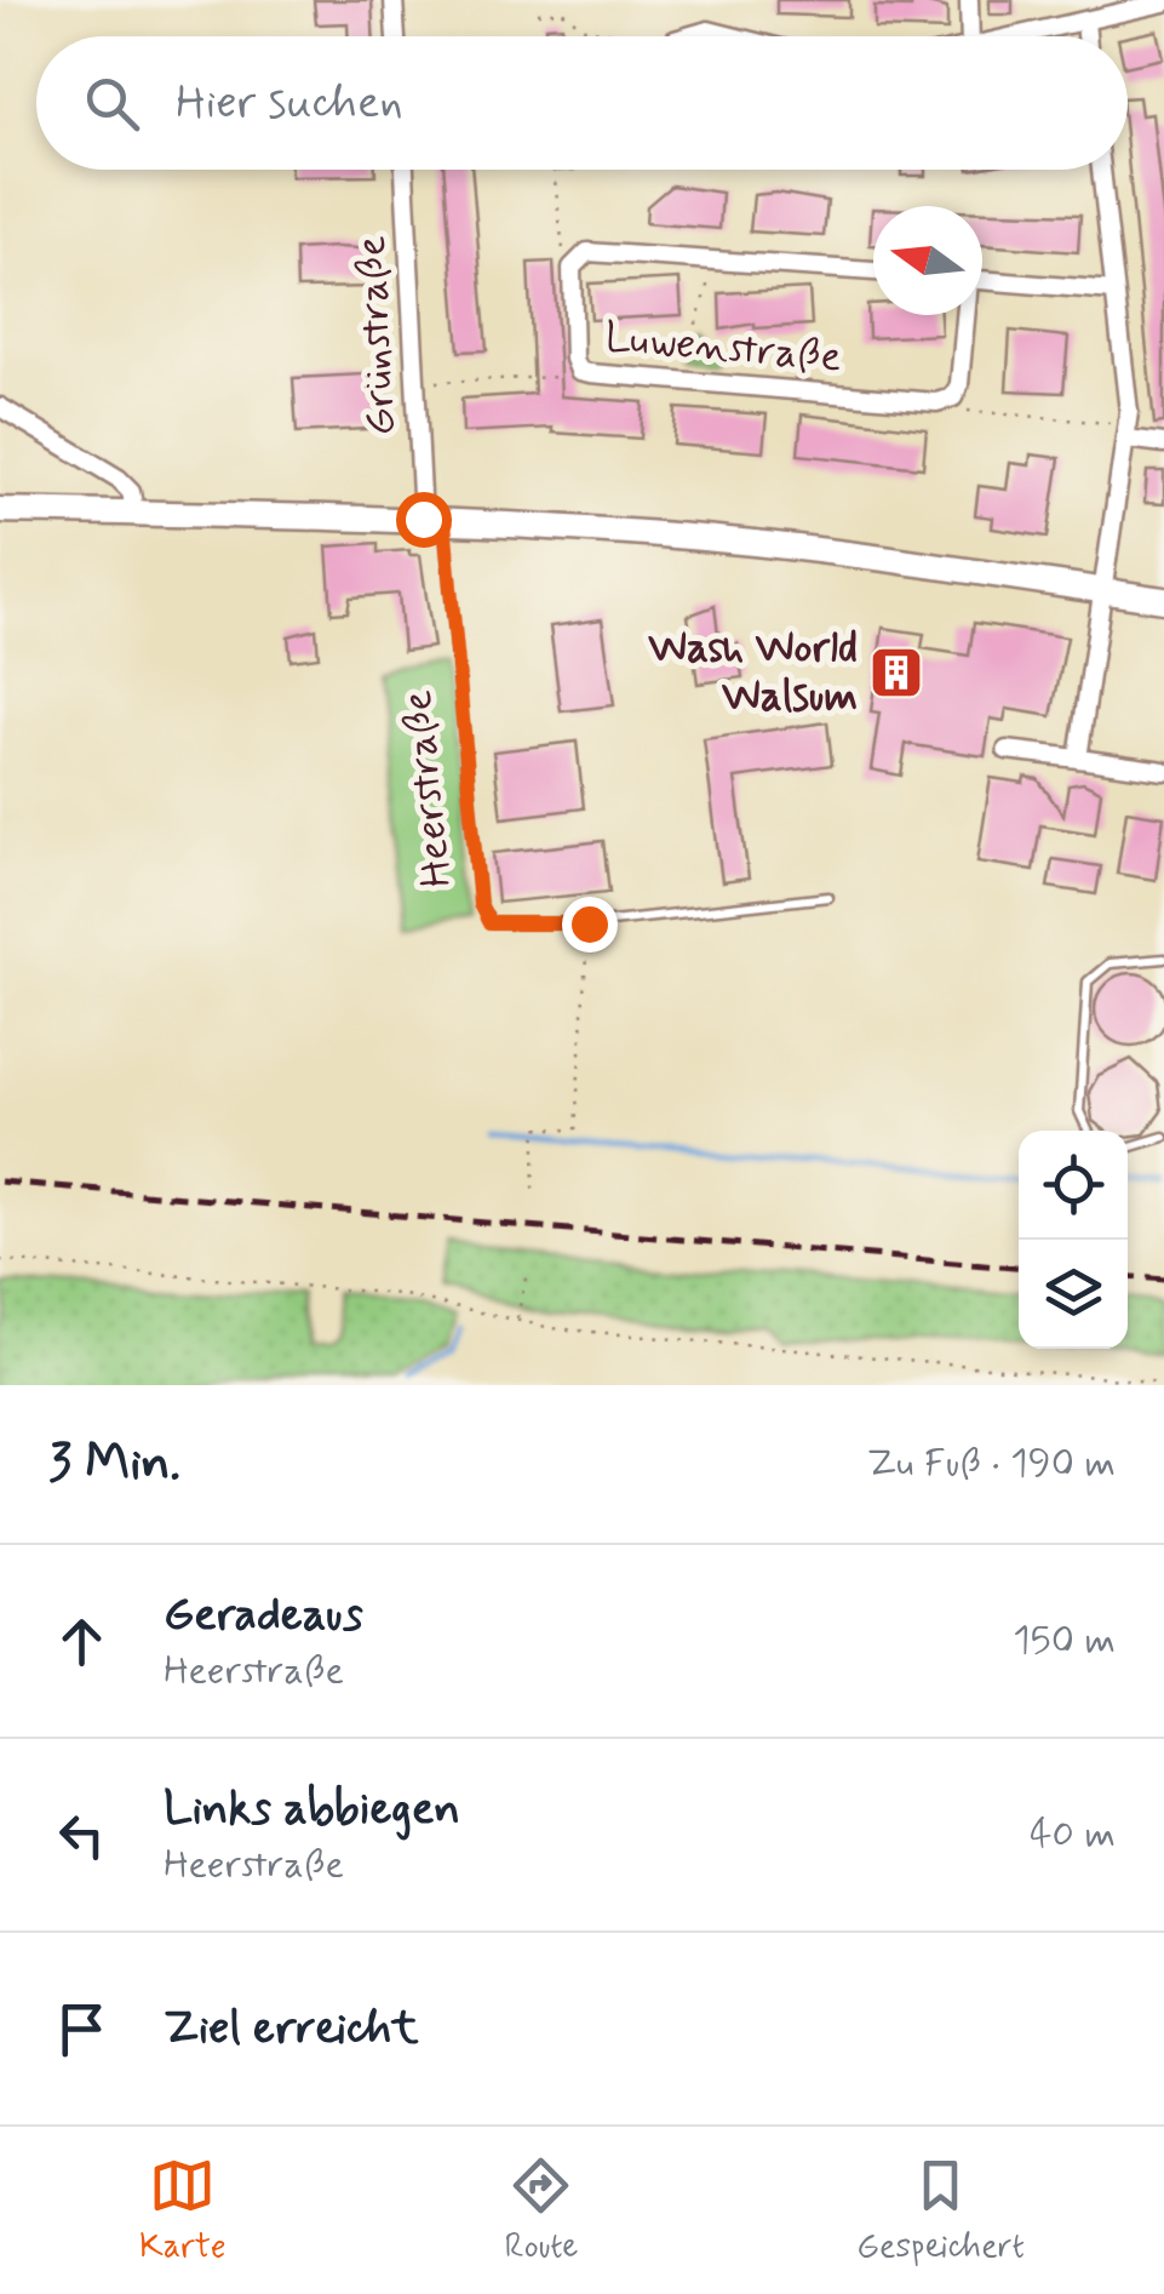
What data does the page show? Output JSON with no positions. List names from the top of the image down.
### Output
{
  "streets": {
    "street": ["Grünstraße", "Luwenstraße"],
    "lane": ["Heerstraße"]
  },
  "crossings": [
    ["Grünstraße", "Heerstraße"]
  ],
  "places": {
    "building": ["Wash World Walsum"]
  },
  "north": "left",
  "page": {
    "search": "Hier suchen",
    "heading": ["3 Min.", "Zu Fuß · 190 m"],
    "list": [
      ["Geradeaus", "Heerstraße", "150 m"],
      ["Links abbiegen", "Heerstraße", "40 m"],
      "Ziel erreicht"
    ],
    "nav": ["Karte", "Route", "Gespeichert"]
  }
}
